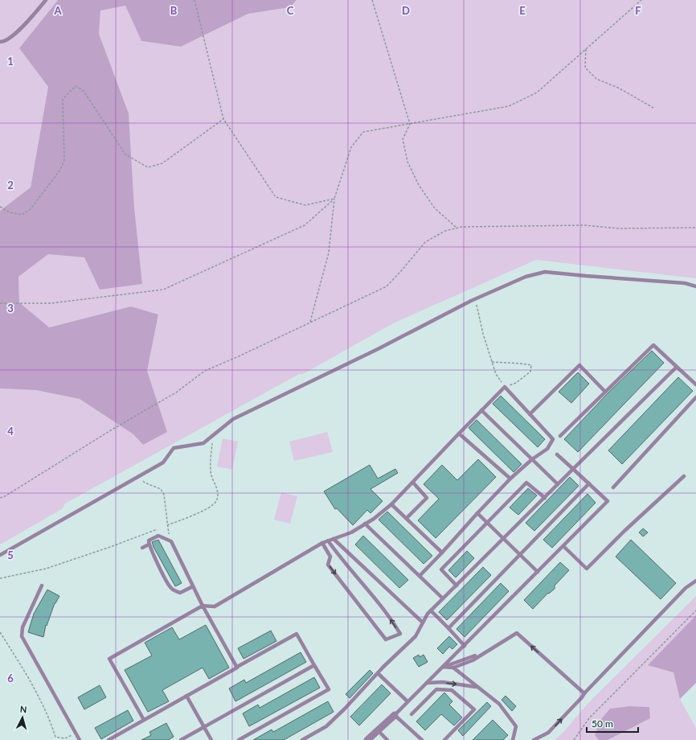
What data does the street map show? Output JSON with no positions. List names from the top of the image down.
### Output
{
  "scale_bar": "50 m",
  "north": "top",
  "grid": {
    "columns": [
      "A",
      "B",
      "C",
      "D",
      "E",
      "F"
    ],
    "rows": [
      "1",
      "2",
      "3",
      "4",
      "5",
      "6"
    ]
  }
}
